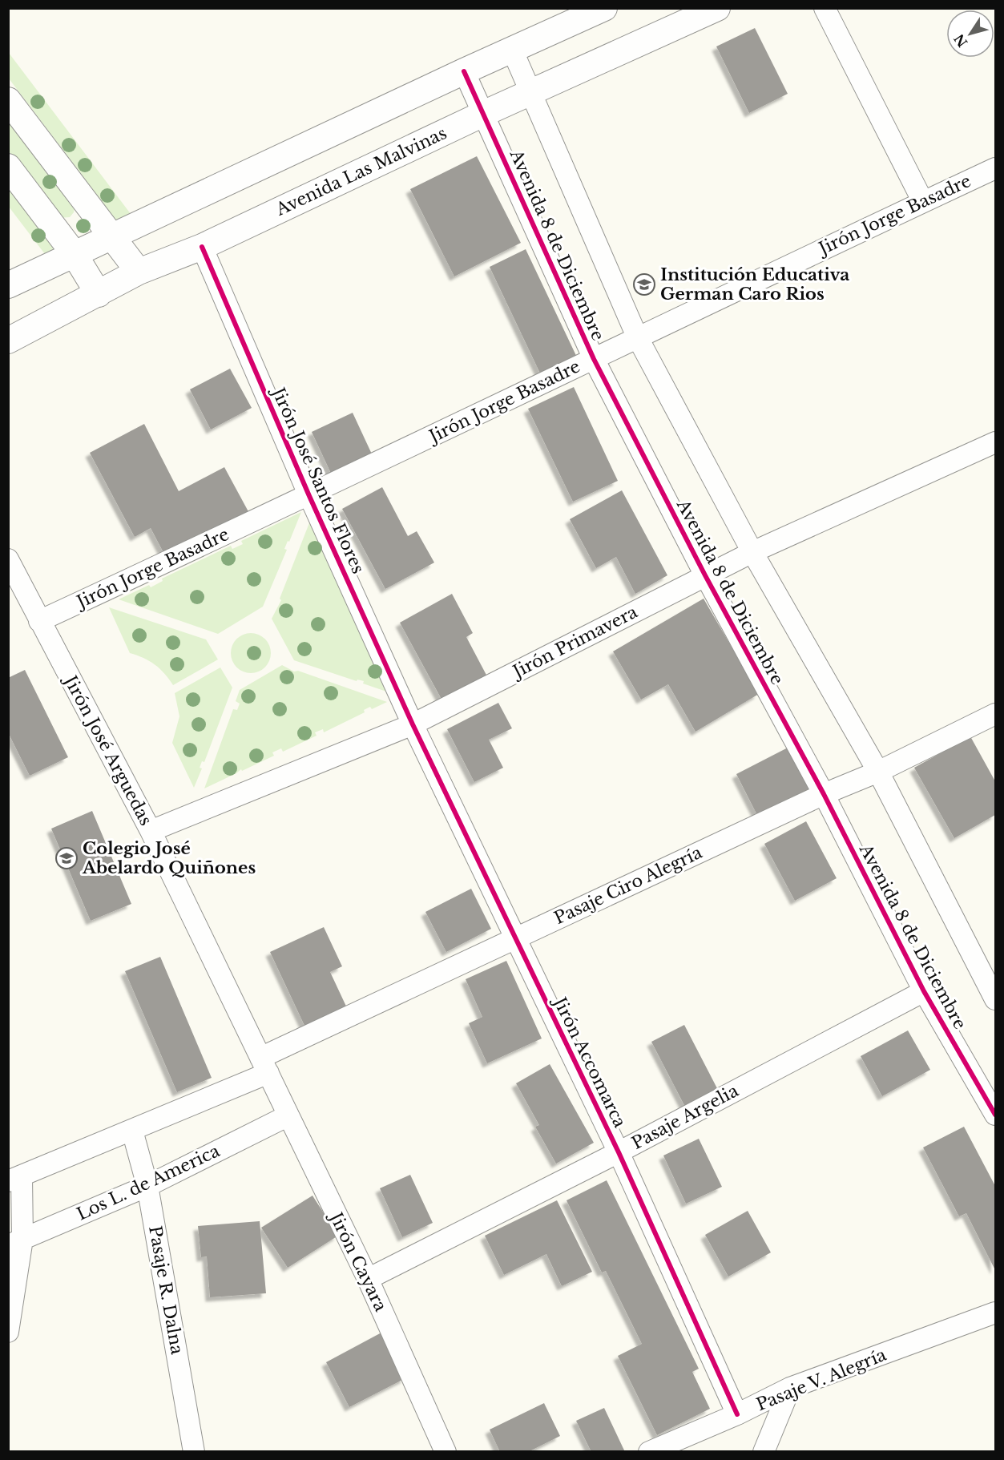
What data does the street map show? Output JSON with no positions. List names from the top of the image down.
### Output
{
  "streets": {
    "street": [
      "Avenida Las Malvinas",
      "Jirón Jorge Basadre",
      "Avenida 8 de Diciembre",
      "Jirón José Santos Flores",
      "Jirón Primavera",
      "Jirón José Arguedas",
      "Pasaje Ciro Alegría",
      "Jirón Accomarca",
      "Pasaje Argelia",
      "Los L. de America",
      "Jirón Cayara",
      "Pasaje R. Dalna",
      "Pasaje V. Alegría"
    ]
  },
  "crossings": [
    ["Avenida Las Malvinas", "Avenida 8 de Diciembre"],
    ["Avenida Las Malvinas", "Jirón José Santos Flores"],
    ["Jirón Jorge Basadre", "Avenida 8 de Diciembre"],
    ["Jirón Jorge Basadre", "Jirón José Santos Flores"],
    ["Jirón Jorge Basadre", "Jirón José Arguedas"],
    ["Avenida 8 de Diciembre", "Jirón Primavera"],
    ["Avenida 8 de Diciembre", "Pasaje Ciro Alegría"],
    ["Avenida 8 de Diciembre", "Pasaje Argelia"],
    ["Jirón José Santos Flores", "Jirón Primavera"],
    ["Jirón José Santos Flores", "Jirón Accomarca"],
    ["Jirón Primavera", "Jirón José Arguedas"],
    ["Jirón Primavera", "Jirón Accomarca"],
    ["Jirón José Arguedas", "Pasaje Ciro Alegría"],
    ["Jirón José Arguedas", "Jirón Cayara"],
    ["Pasaje Ciro Alegría", "Jirón Accomarca"],
    ["Pasaje Ciro Alegría", "Jirón Cayara"],
    ["Jirón Accomarca", "Pasaje Argelia"],
    ["Jirón Accomarca", "Pasaje V. Alegría"],
    ["Pasaje Argelia", "Jirón Cayara"],
    ["Los L. de America", "Jirón Cayara"],
    ["Los L. de America", "Pasaje R. Dalna"]
  ],
  "places": {
    "school or university": ["Institución Educativa German Caro Rios", "Colegio José Abelardo Quiñones"]
  },
  "north": "bottom left"
}
